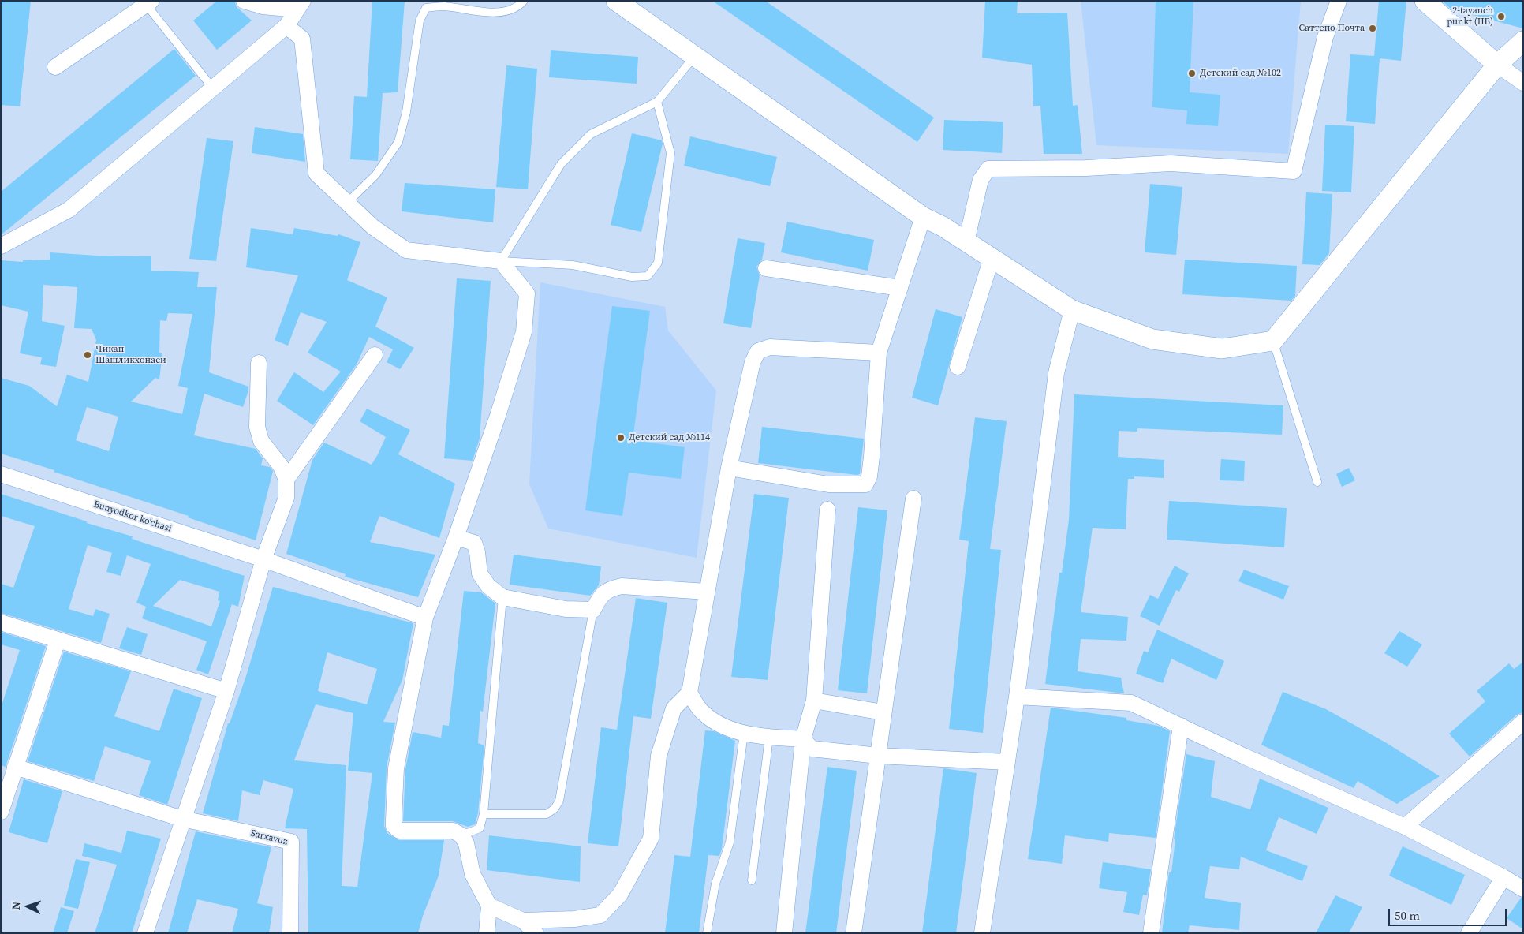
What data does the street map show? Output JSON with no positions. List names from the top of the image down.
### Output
{
  "streets": {
    "street": ["Bunyodkor ko'chasi", "Sarxavuz"]
  },
  "places": [
    "2-tayanch punkt (IIB)",
    "Саттепо Почта",
    "Детский сад №102",
    "Чикан Шашликхонаси",
    "Детский сад №114"
  ],
  "scale_bar": "50 m",
  "north": "left"
}
